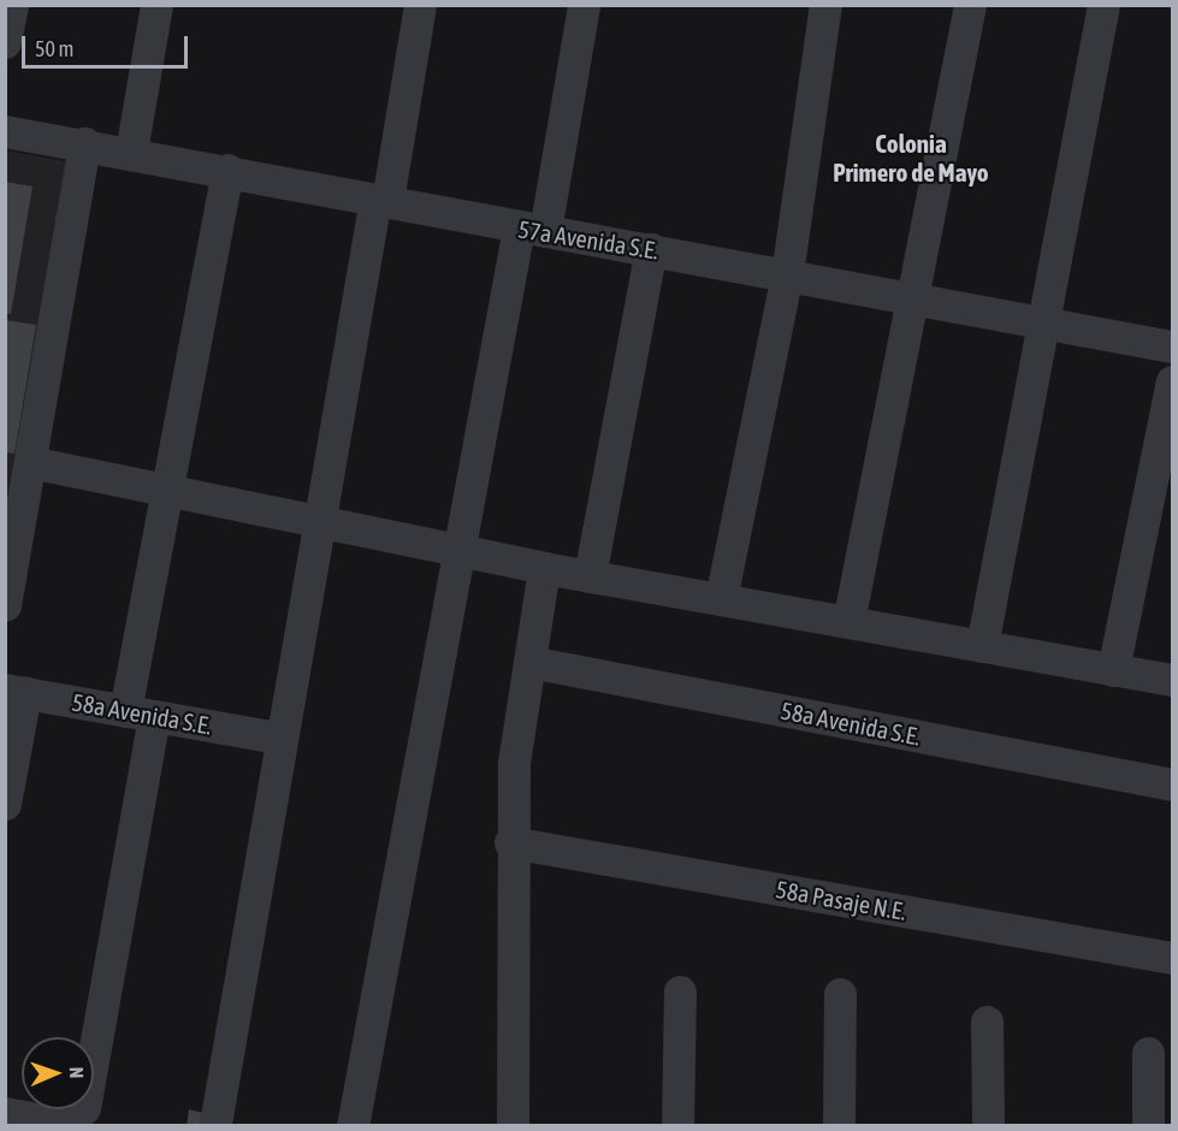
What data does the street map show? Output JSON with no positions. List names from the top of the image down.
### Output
{
  "streets": {
    "street": ["57a Avenida S.E.", "58a Avenida S.E.", "58a Pasaje N.E."]
  },
  "districts": ["Colonia Primero de Mayo"],
  "scale_bar": "50 m",
  "north": "right"
}
